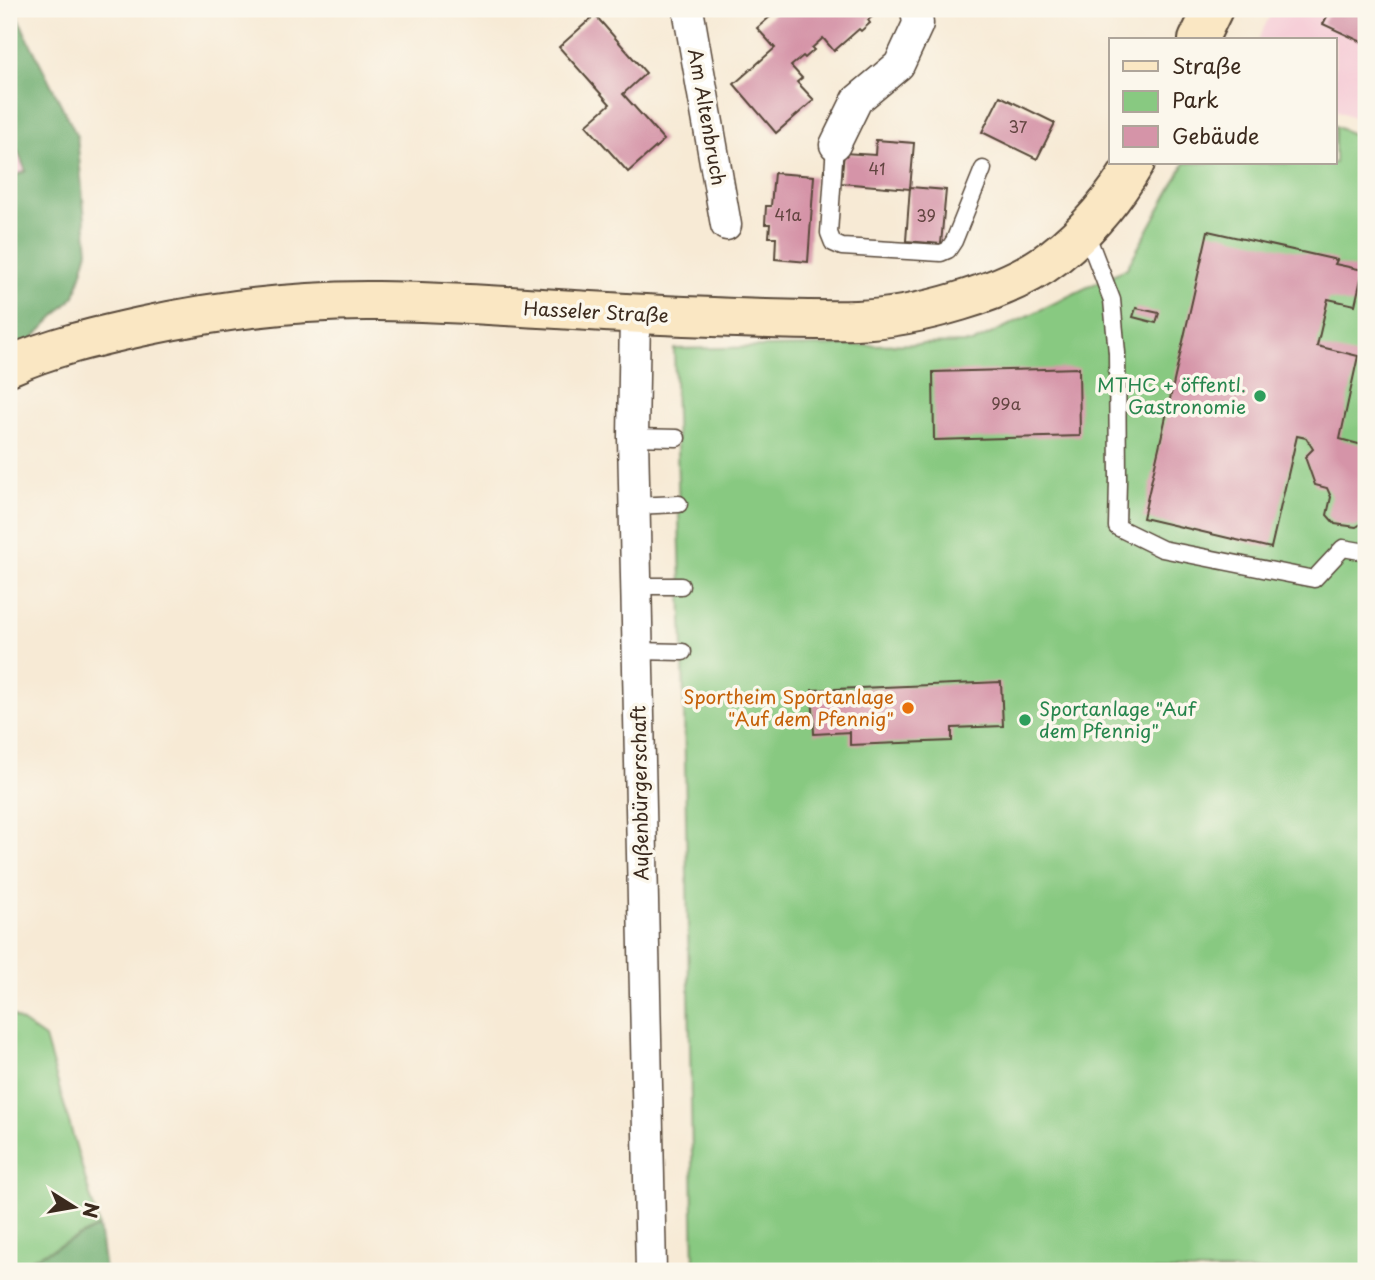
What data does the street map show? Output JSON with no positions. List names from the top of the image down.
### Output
{
  "streets": {
    "main road": ["Hasseler Straße"],
    "street": ["Am Altenbruch", "Außenbürgerschaft"]
  },
  "crossings": [
    ["Hasseler Straße", "Außenbürgerschaft"]
  ],
  "places": ["MTHC + öffentl. Gastronomie", "Sportheim Sportanlage \"Auf dem Pfennig\"", "Sportanlage \"Auf dem Pfennig\""],
  "house_numbers": [
    "37",
    "41",
    "41a",
    "39",
    "99a"
  ],
  "legend": ["Straße", "Park", "Gebäude"],
  "north": "right"
}
